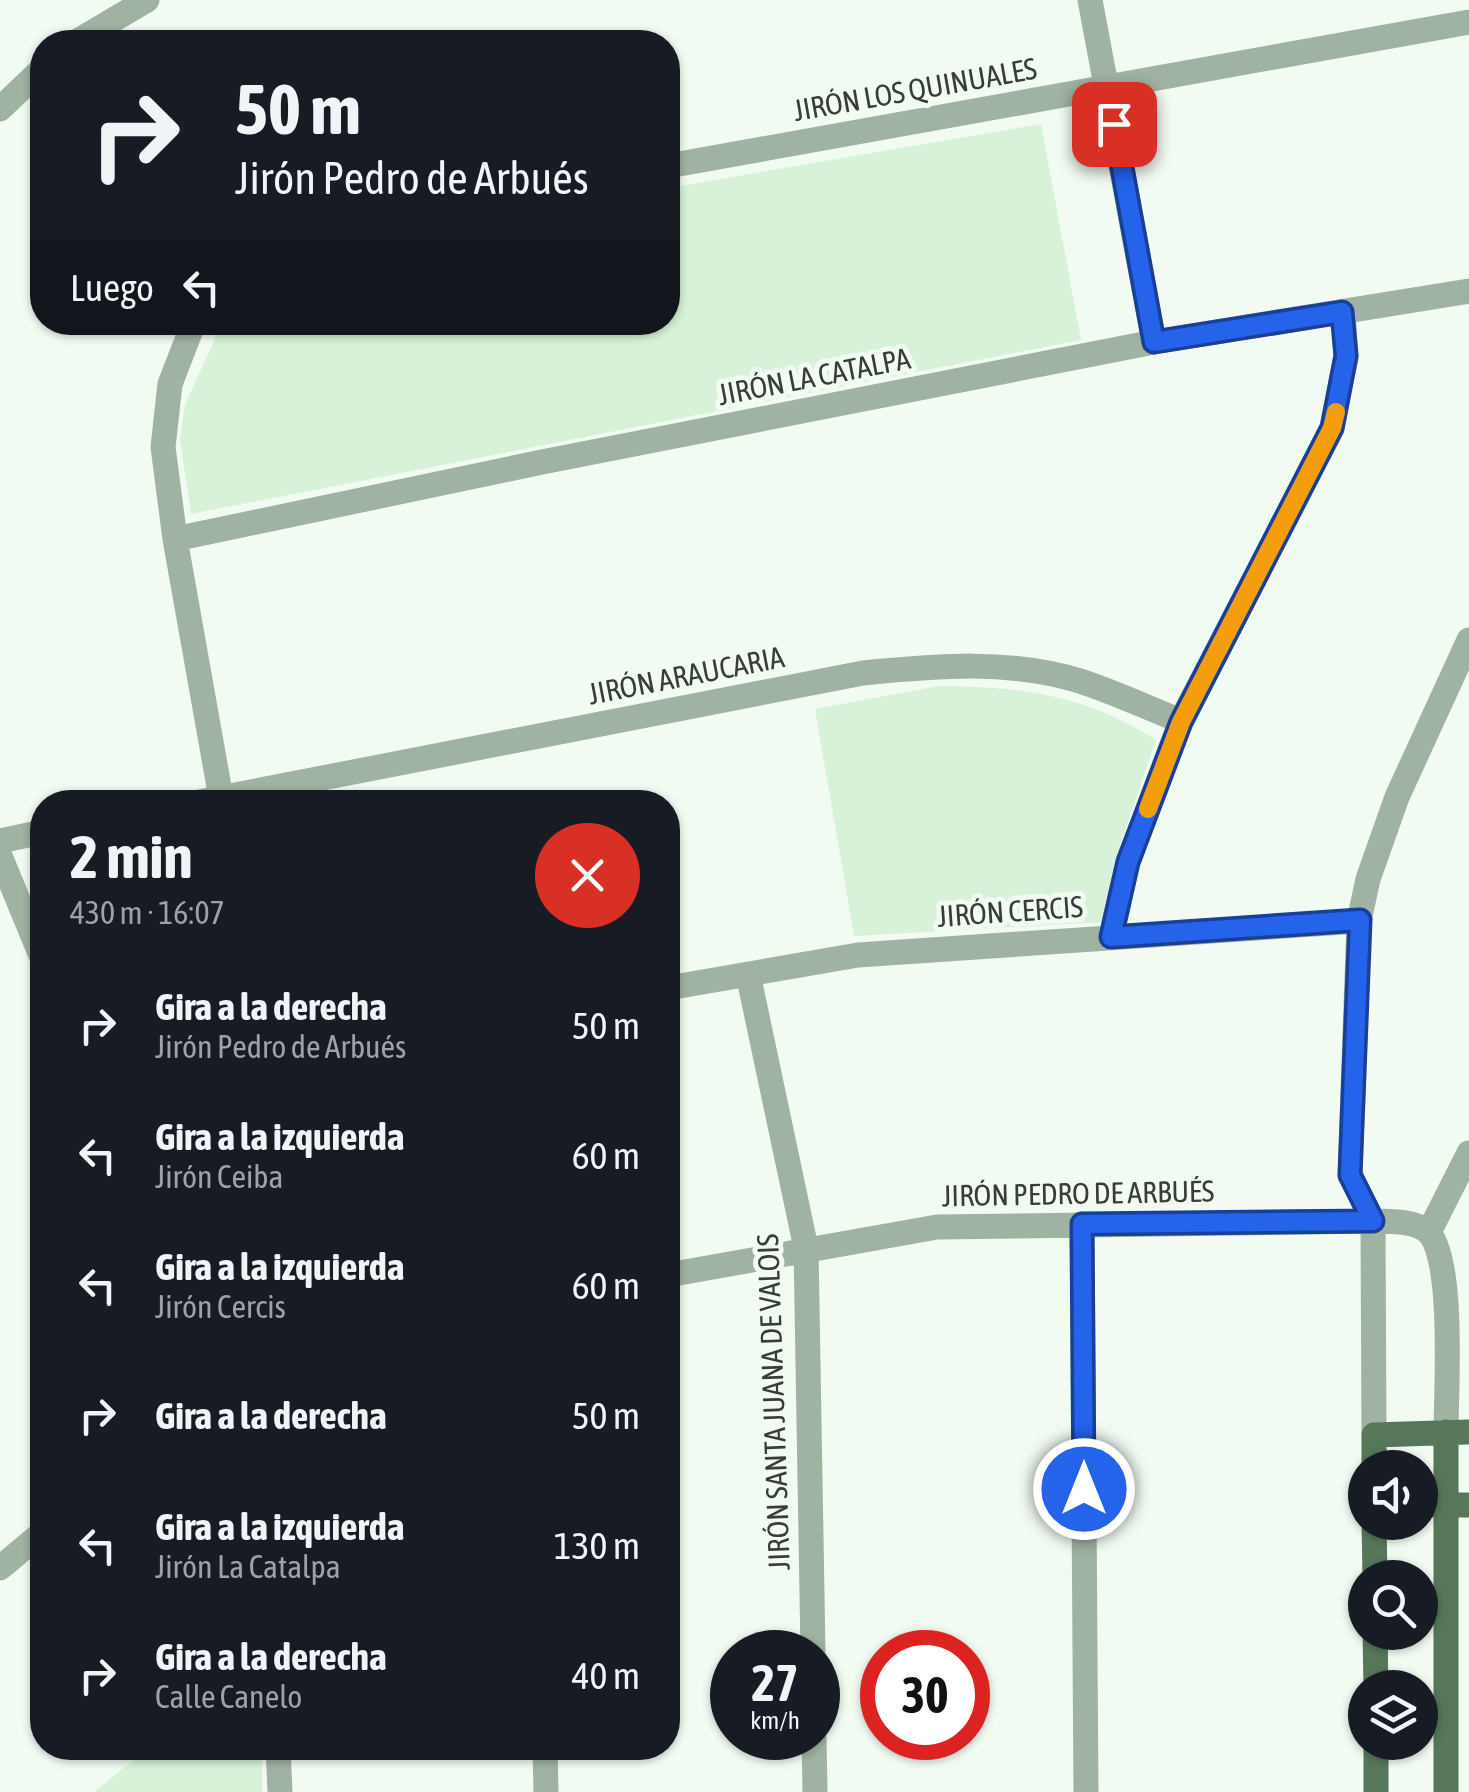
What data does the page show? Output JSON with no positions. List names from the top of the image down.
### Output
{
  "streets": {
    "street": [
      "JIRÓN LOS QUINUALES",
      "JIRÓN LA CATALPA",
      "JIRÓN ARAUCARIA",
      "JIRÓN CERCIS",
      "JIRÓN PEDRO DE ARBUÉS",
      "JIRÓN SANTA JUANA DE VALOIS"
    ]
  },
  "crossings": [
    ["JIRÓN CERCIS", "JIRÓN SANTA JUANA DE VALOIS"],
    ["JIRÓN PEDRO DE ARBUÉS", "JIRÓN SANTA JUANA DE VALOIS"]
  ],
  "page": {
    "turn": ["50 m", "Jirón Pedro de Arbués"],
    "then": "Luego",
    "heading": ["2 min", "430 m · 16:07"],
    "list": [
      {
        "name": "Gira a la derecha",
        "note": "Jirón Pedro de Arbués",
        "value": "50 m"
      },
      {
        "name": "Gira a la izquierda",
        "note": "Jirón Ceiba",
        "value": "60 m"
      },
      {
        "name": "Gira a la izquierda",
        "note": "Jirón Cercis",
        "value": "60 m"
      },
      {
        "name": "Gira a la derecha",
        "value": "50 m"
      },
      {
        "name": "Gira a la izquierda",
        "note": "Jirón La Catalpa",
        "value": "130 m"
      },
      {
        "name": "Gira a la derecha",
        "note": "Calle Canelo",
        "value": "40 m"
      }
    ],
    "speed": "27 km/h",
    "limit": "30"
  }
}
